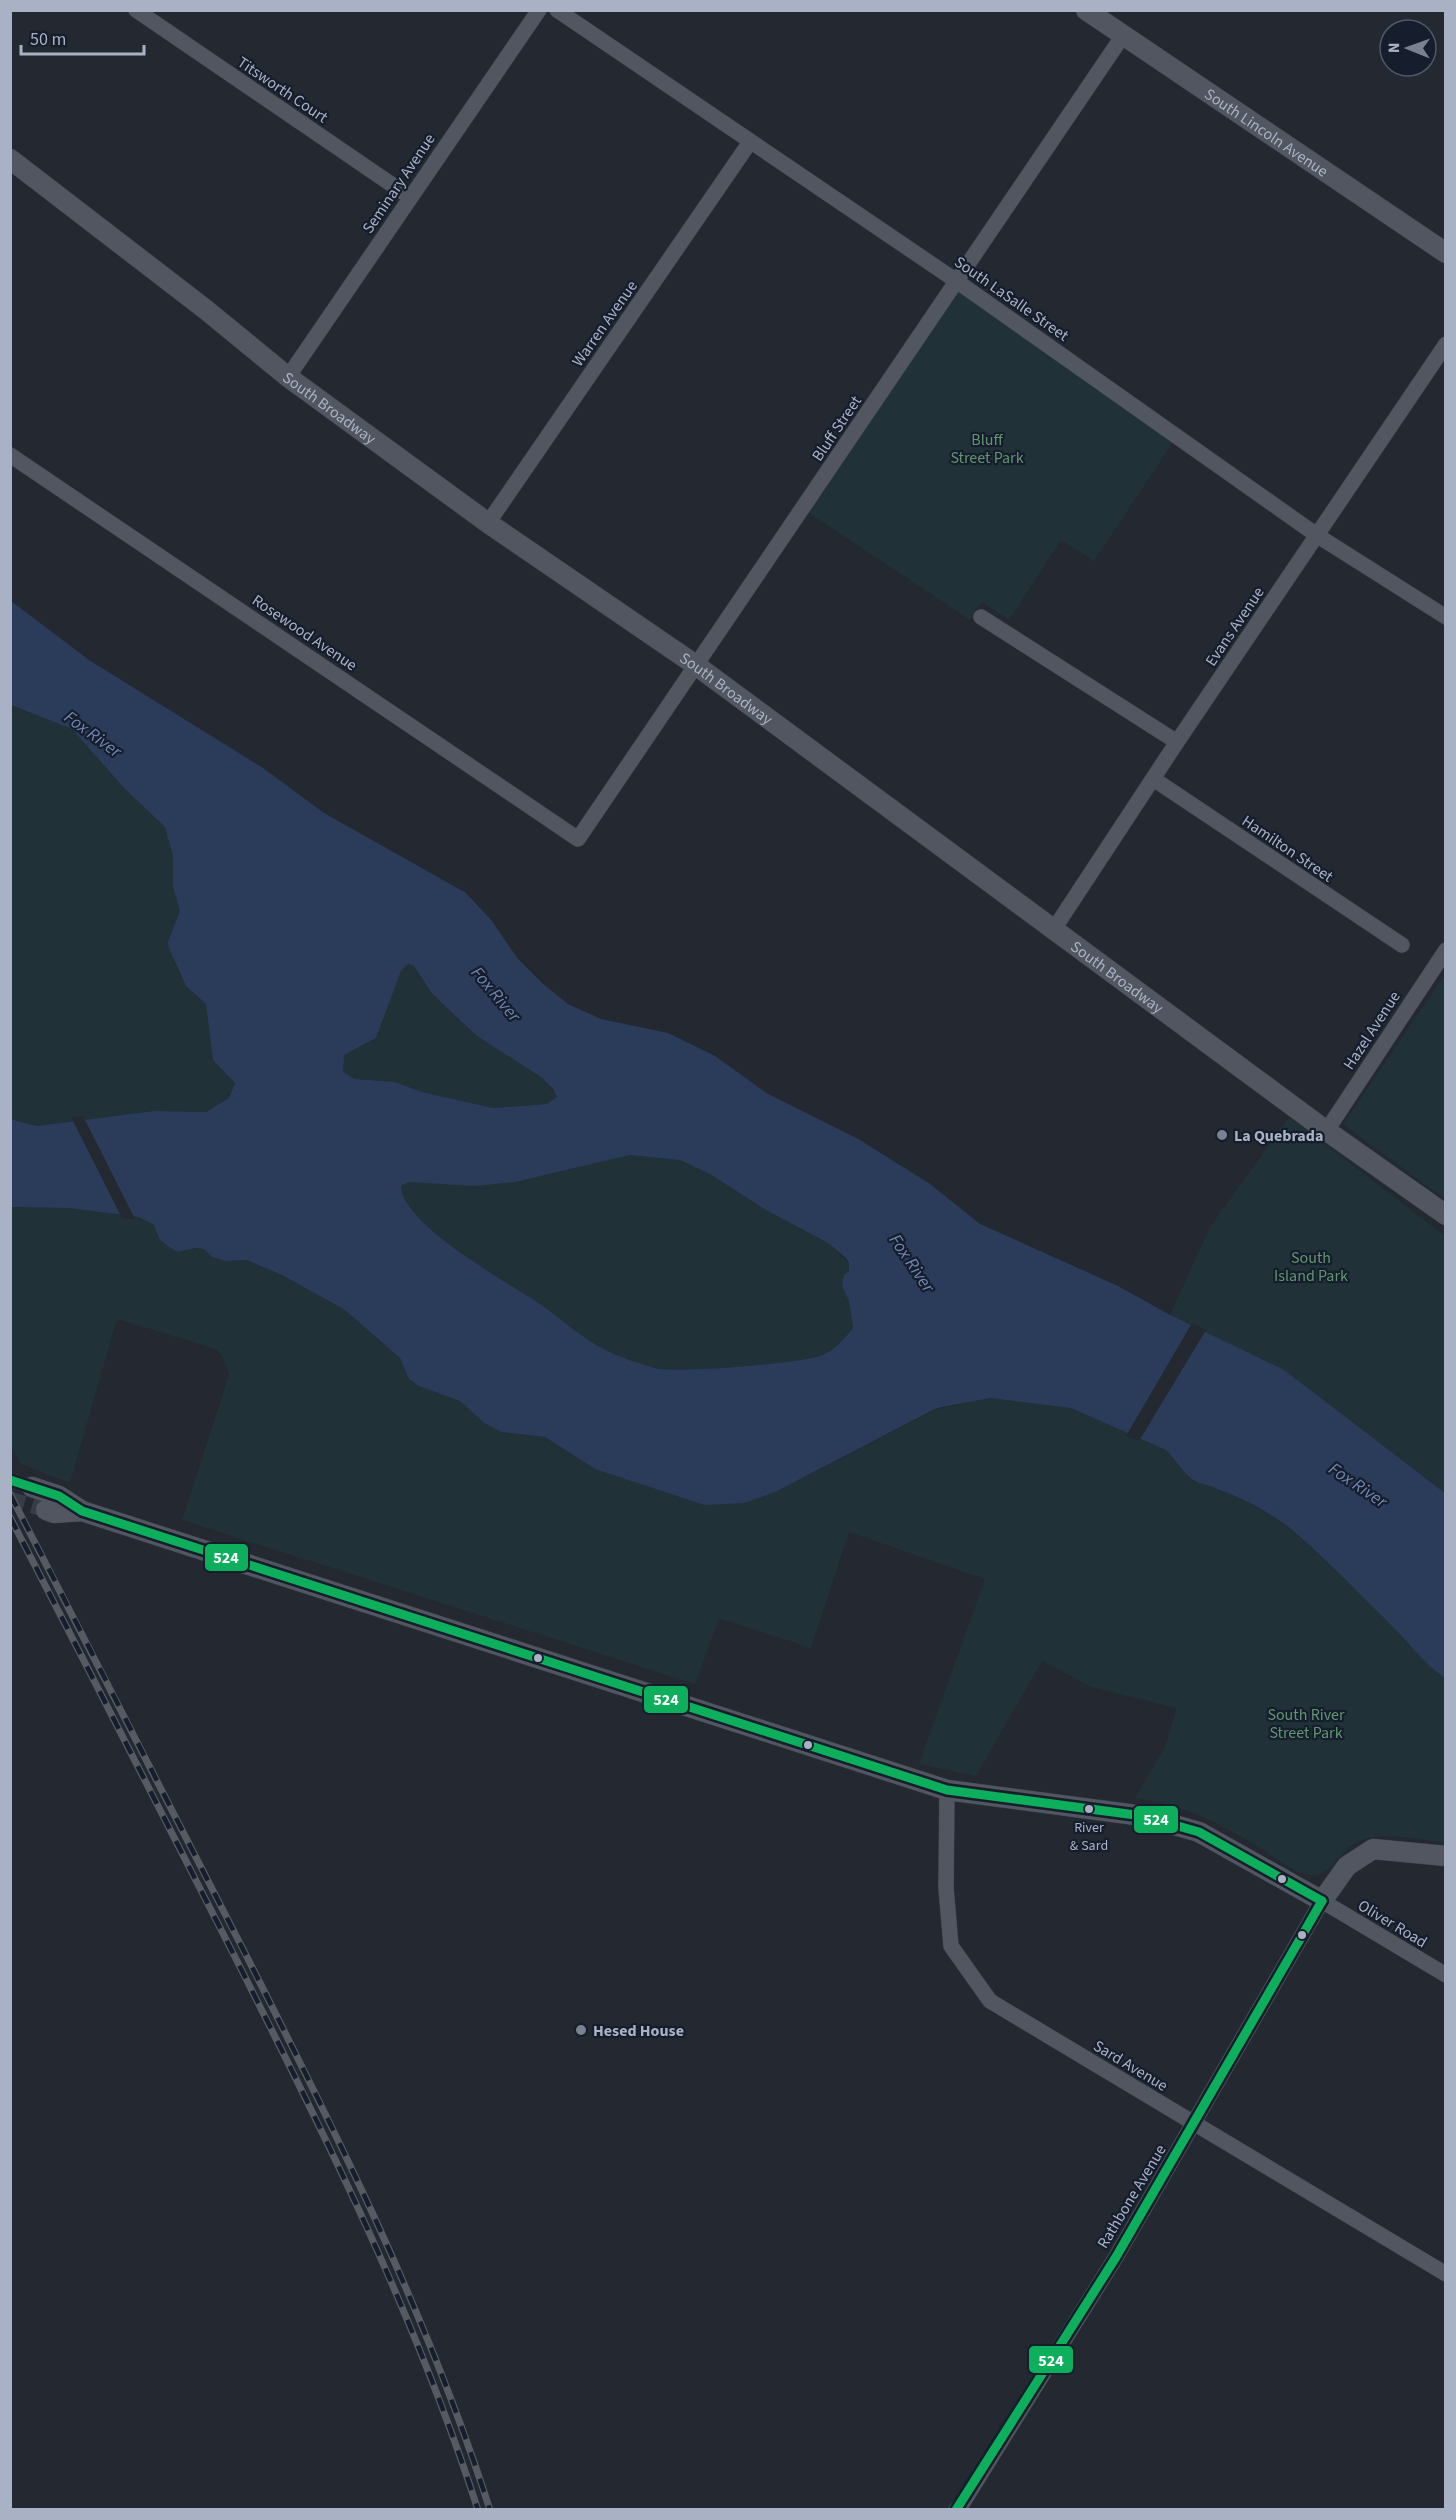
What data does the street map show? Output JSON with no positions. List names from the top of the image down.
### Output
{
  "streets": {
    "street": [
      "Titsworth Court",
      "South Lincoln Avenue",
      "Seminary Avenue",
      "South LaSalle Street",
      "Warren Avenue",
      "South Broadway",
      "Bluff Street",
      "Evans Avenue",
      "Rosewood Avenue",
      "Hamilton Street",
      "Hazel Avenue",
      "Oliver Road",
      "Sard Avenue",
      "Rathbone Avenue"
    ]
  },
  "crossings": [
    ["Titsworth Court", "Seminary Avenue"],
    ["South Lincoln Avenue", "Bluff Street"],
    ["Seminary Avenue", "South Broadway"],
    ["South LaSalle Street", "Warren Avenue"],
    ["South LaSalle Street", "Bluff Street"],
    ["South LaSalle Street", "Evans Avenue"],
    ["Warren Avenue", "South Broadway"],
    ["South Broadway", "Bluff Street"],
    ["South Broadway", "Evans Avenue"],
    ["South Broadway", "Hazel Avenue"],
    ["Bluff Street", "Rosewood Avenue"],
    ["Evans Avenue", "Hamilton Street"],
    ["Oliver Road", "Rathbone Avenue"],
    ["Sard Avenue", "Rathbone Avenue"]
  ],
  "water": ["Fox River"],
  "parks": ["Bluff Street Park", "South Island Park", "South River Street Park"],
  "places": ["La Quebrada", "River & Sard", "Hesed House"],
  "lines": ["transit line 524"],
  "scale_bar": "50 m",
  "north": "left"
}
